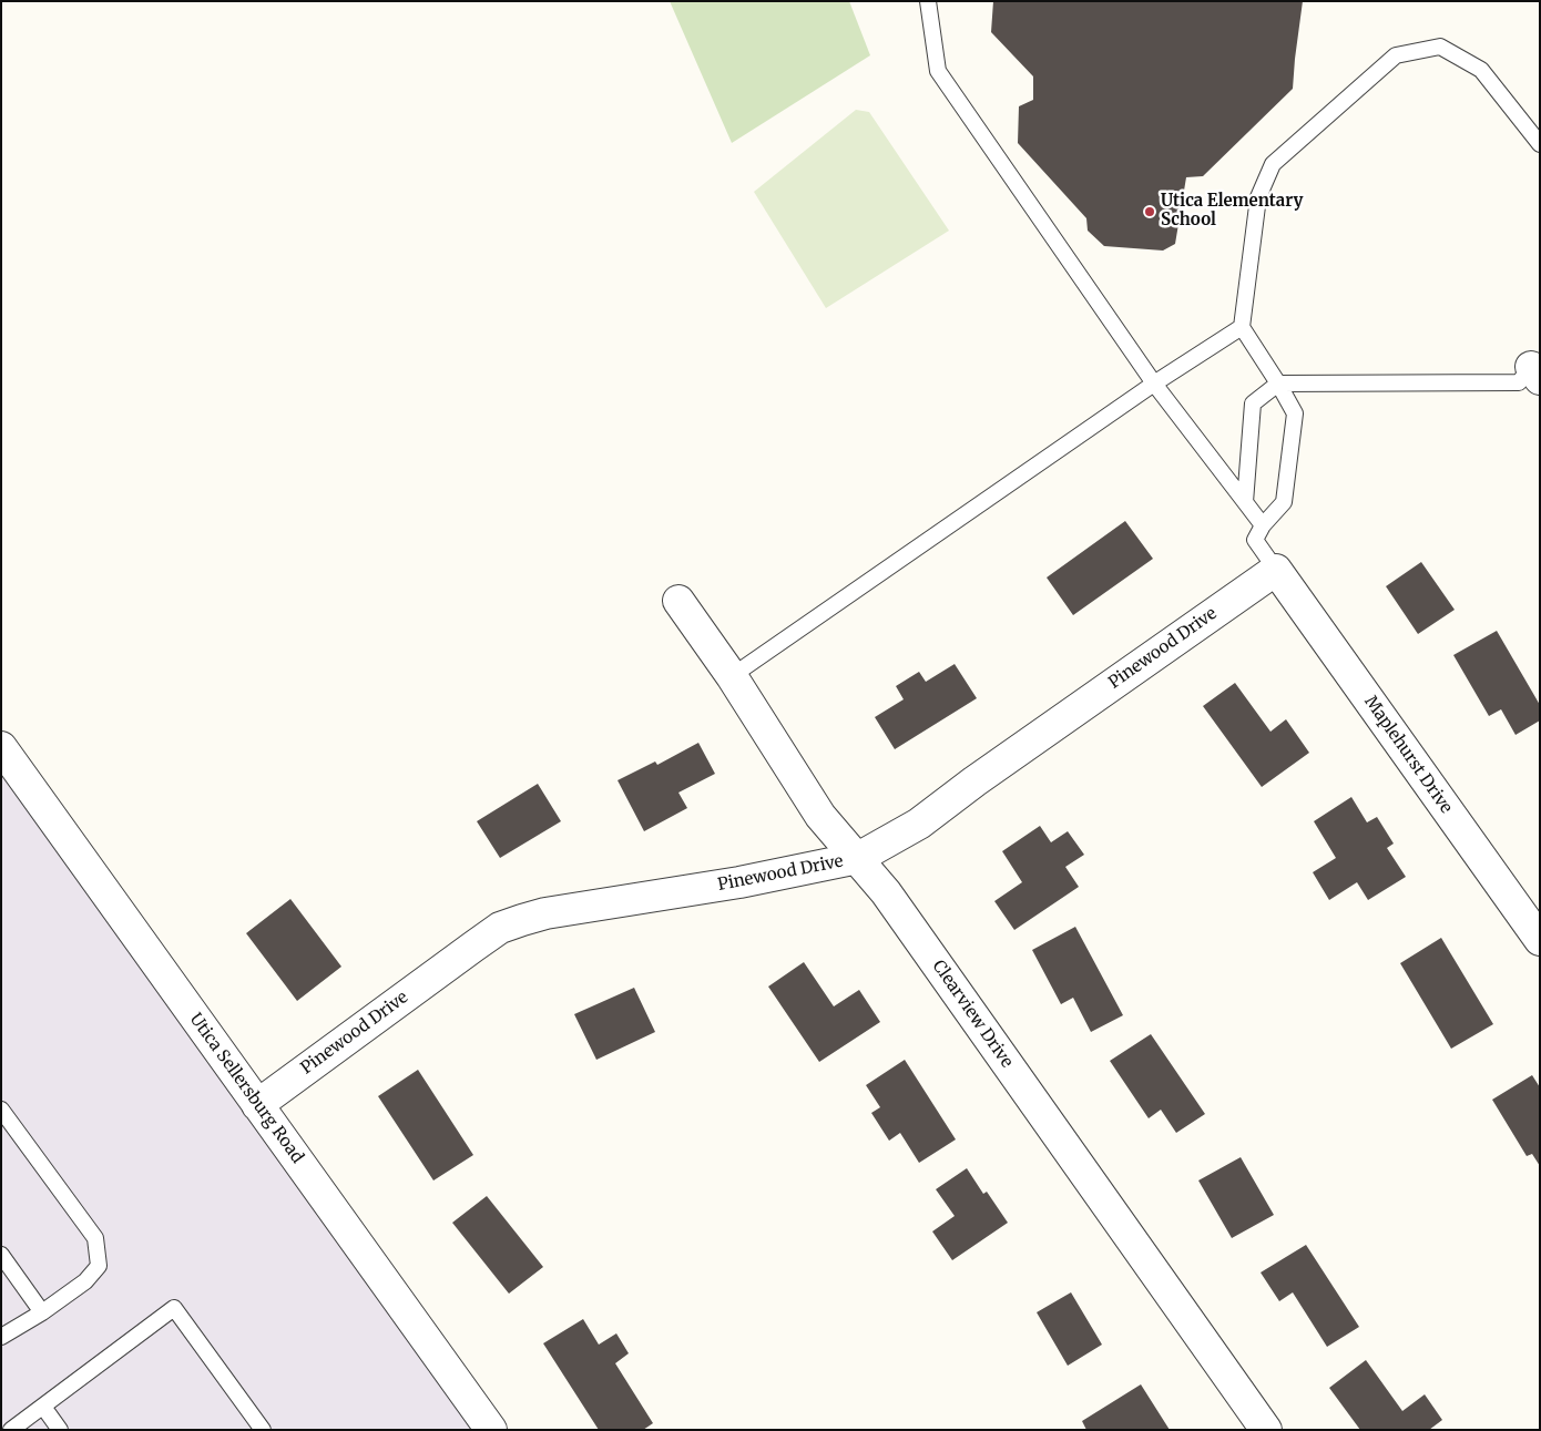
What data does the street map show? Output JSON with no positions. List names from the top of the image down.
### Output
{
  "streets": {
    "street": [
      "Pinewood Drive",
      "Maplehurst Drive",
      "Clearview Drive",
      "Utica Sellersburg Road"
    ]
  },
  "crossings": [
    ["Pinewood Drive", "Maplehurst Drive"],
    ["Pinewood Drive", "Clearview Drive"],
    ["Pinewood Drive", "Utica Sellersburg Road"]
  ],
  "places": ["Utica Elementary School"]
}
